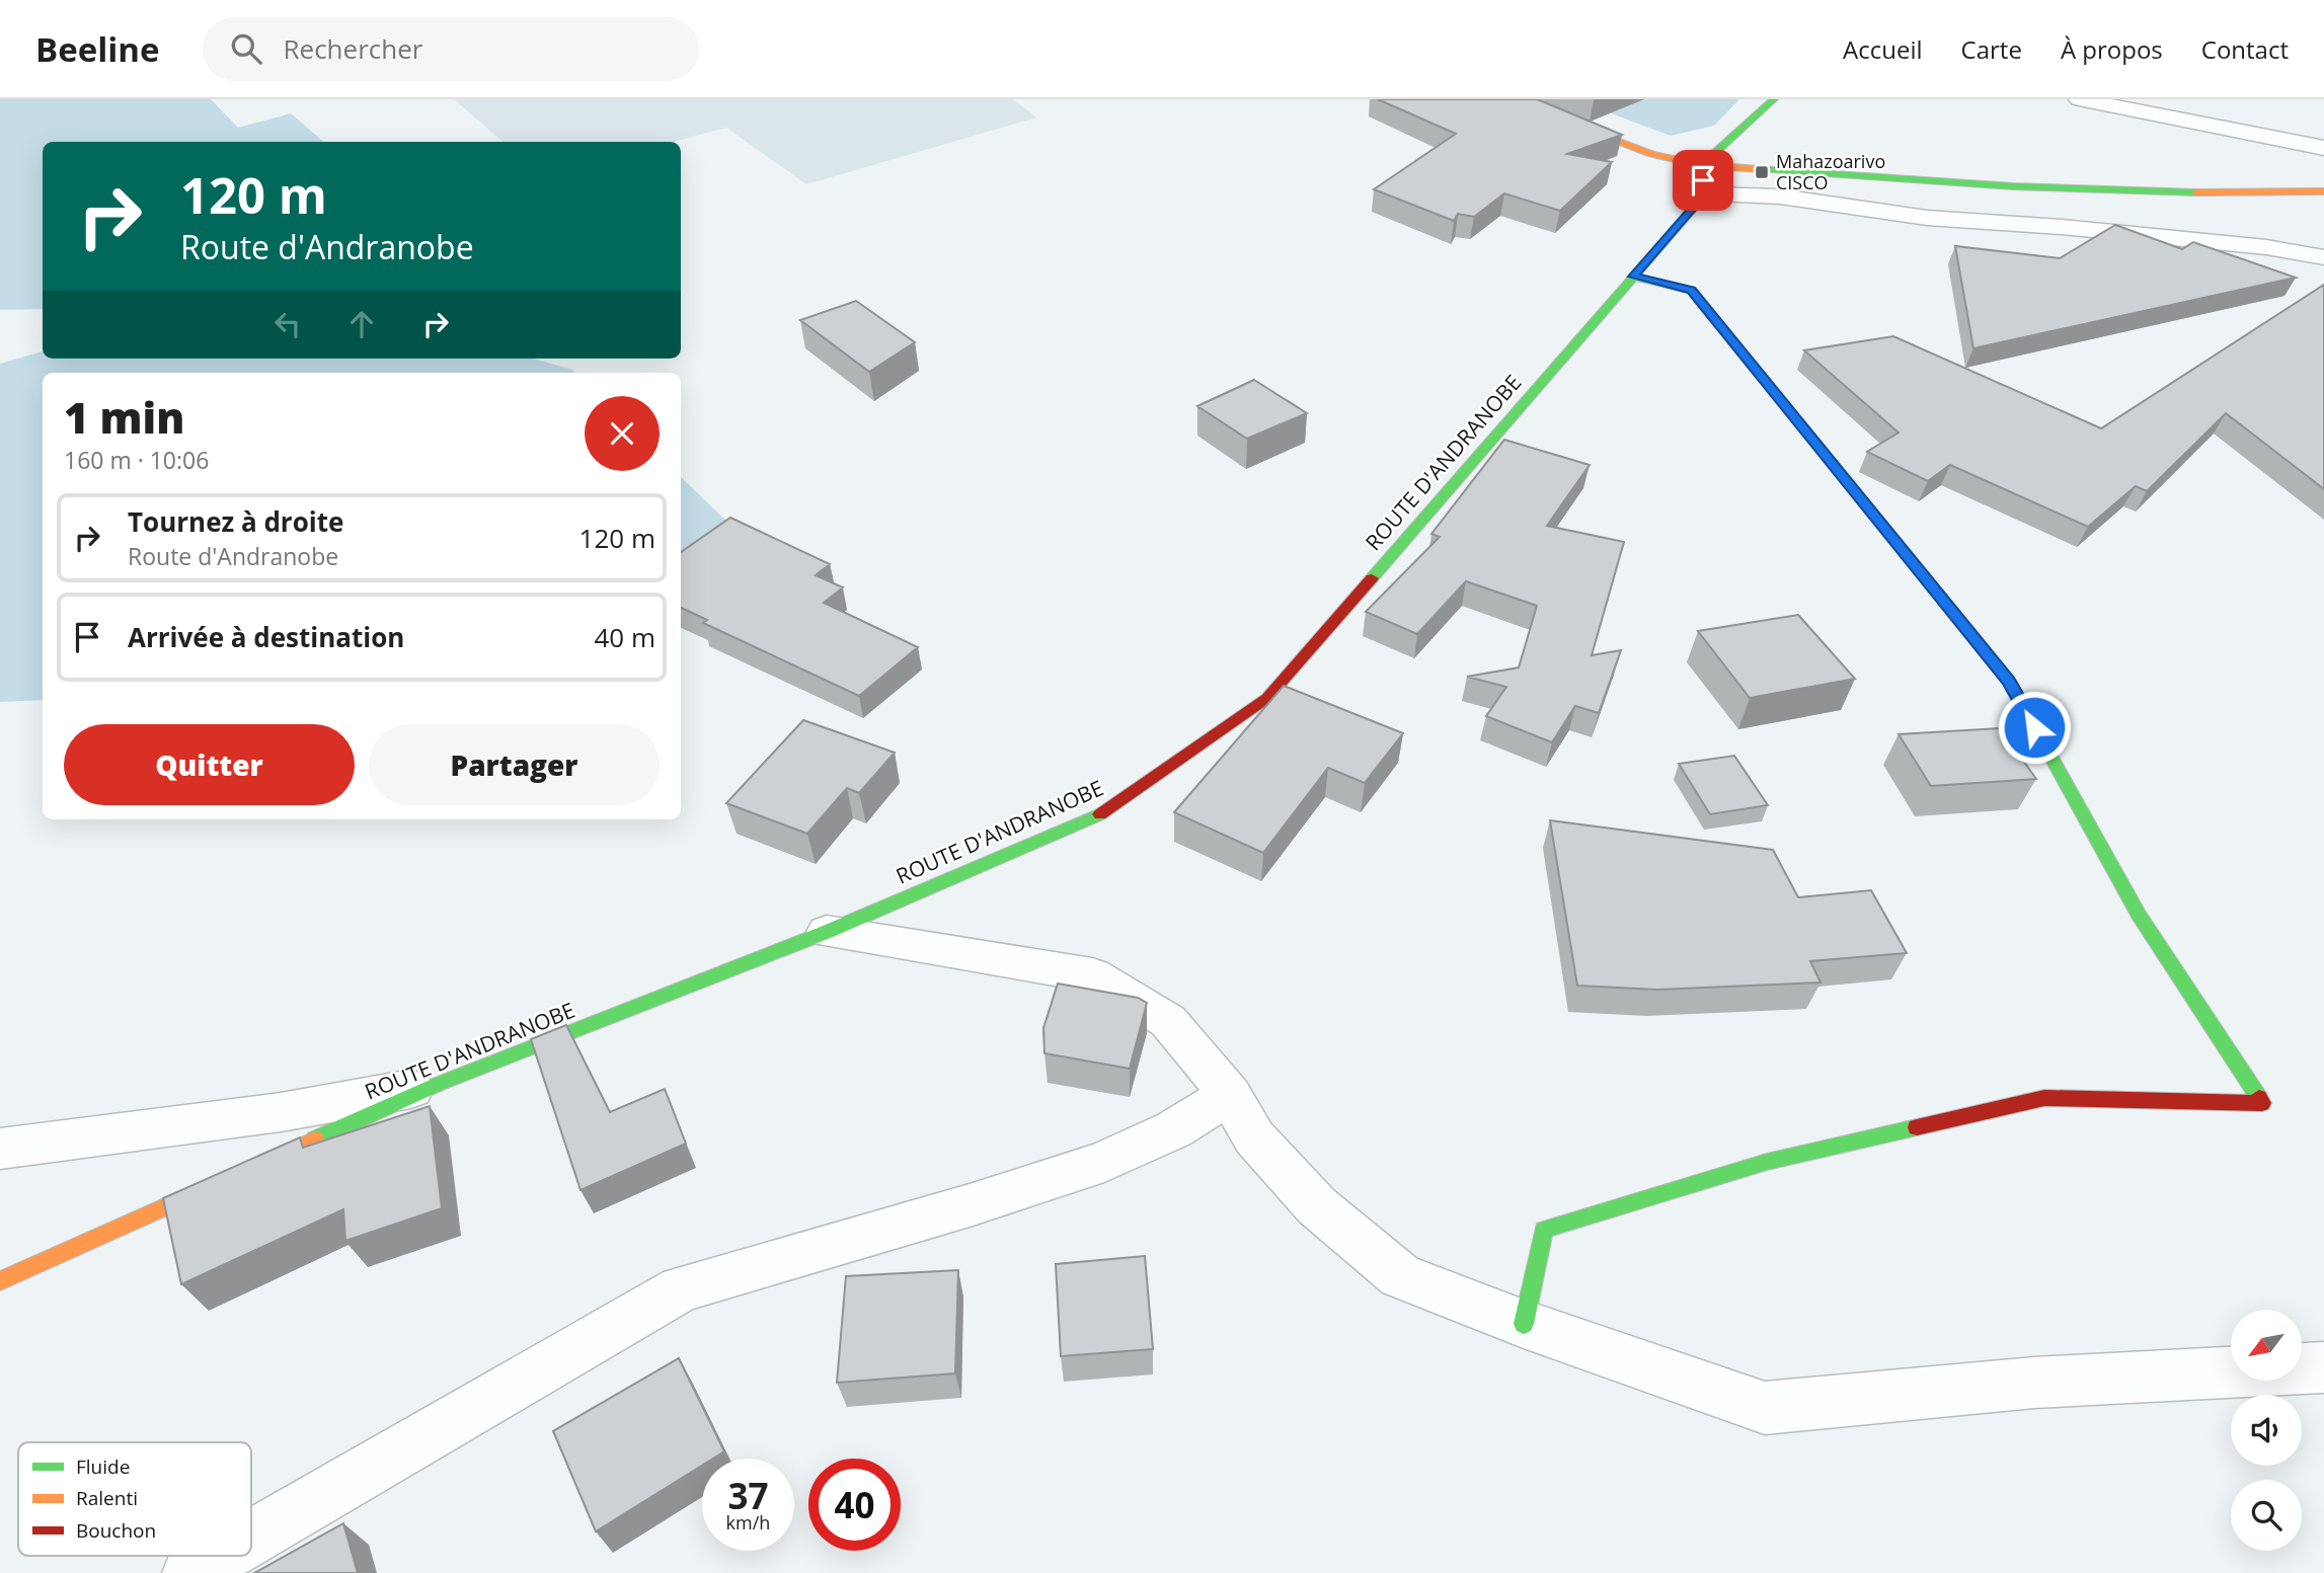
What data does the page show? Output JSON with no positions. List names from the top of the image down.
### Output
{
  "streets": {
    "street": ["ROUTE D'ANDRANOBE"]
  },
  "places": {
    "transit": ["Mahazoarivo CISCO"]
  },
  "legend": ["Fluide", "Ralenti", "Bouchon"],
  "north": "bottom left",
  "page": {
    "header": "Beeline",
    "search": "Rechercher",
    "nav": [
      "Accueil",
      "Carte",
      "À propos",
      "Contact"
    ],
    "turn": ["120 m", "Route d'Andranobe"],
    "heading": ["1 min", "160 m · 10:06"],
    "list": [
      {
        "name": "Tournez à droite",
        "note": "Route d'Andranobe",
        "value": "120 m"
      },
      {
        "name": "Arrivée à destination",
        "value": "40 m"
      }
    ],
    "buttons": ["Quitter", "Partager"],
    "speed": "37 km/h",
    "limit": "40"
  }
}
